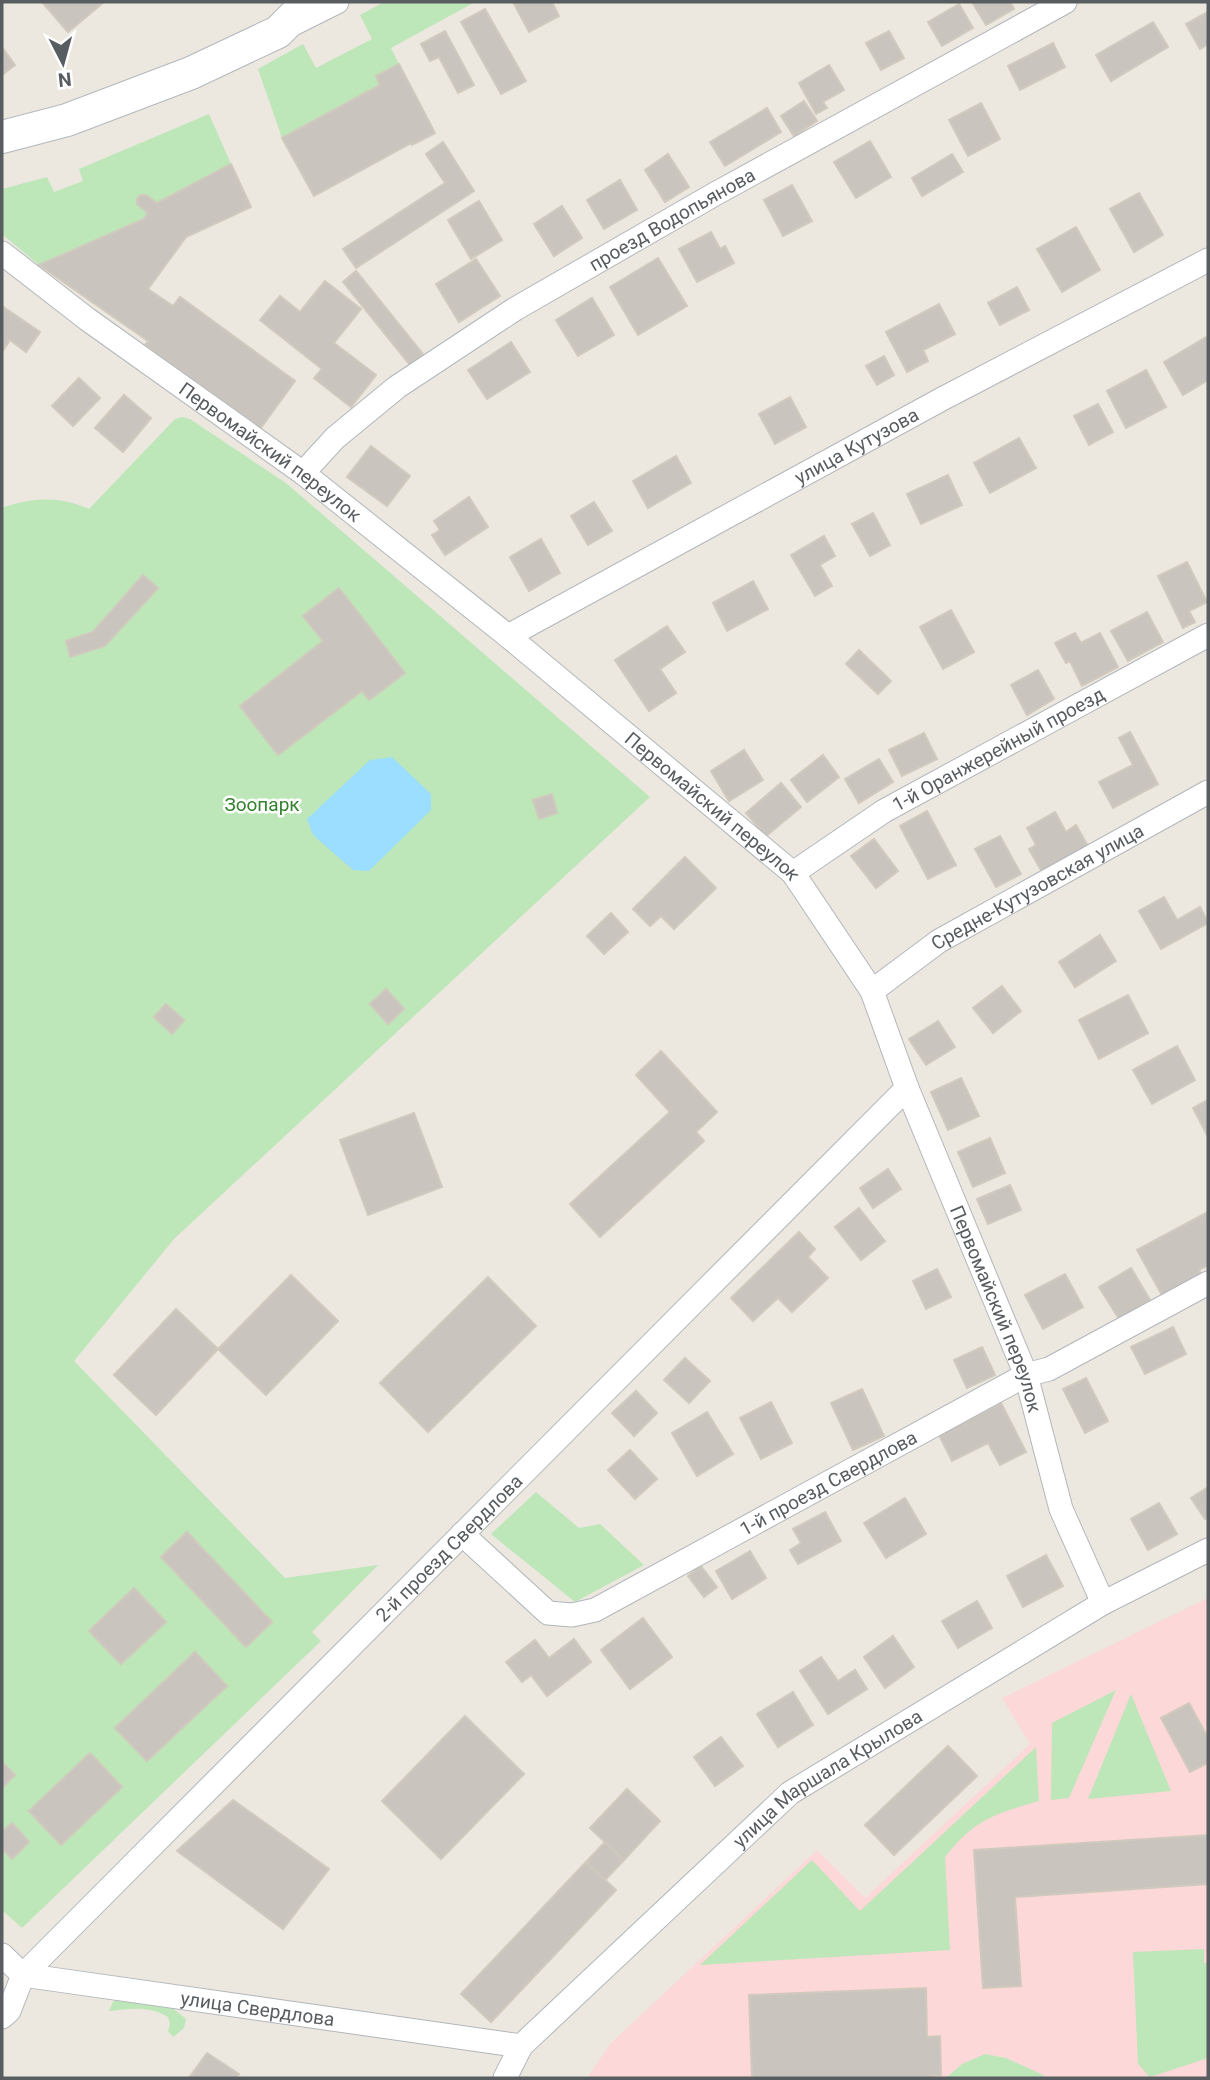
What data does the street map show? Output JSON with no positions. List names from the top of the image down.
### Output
{
  "streets": {
    "street": [
      "проезд Водопьянова",
      "улица Кутузова",
      "Первомайский переулок",
      "1-й Оранжерейный проезд",
      "Средне-Кутузовская улица",
      "1-й проезд Свердлова",
      "2-й проезд Свердлова",
      "улица Маршала Крылова",
      "улица Свердлова"
    ]
  },
  "crossings": [
    ["проезд Водопьянова", "Первомайский переулок"],
    ["улица Кутузова", "Первомайский переулок"],
    ["Первомайский переулок", "1-й Оранжерейный проезд"],
    ["Первомайский переулок", "Средне-Кутузовская улица"],
    ["Первомайский переулок", "1-й проезд Свердлова"],
    ["Первомайский переулок", "2-й проезд Свердлова"],
    ["Первомайский переулок", "улица Маршала Крылова"],
    ["1-й проезд Свердлова", "2-й проезд Свердлова"],
    ["2-й проезд Свердлова", "улица Свердлова"],
    ["улица Маршала Крылова", "улица Свердлова"]
  ],
  "parks": ["Зоопарк"],
  "north": "bottom"
}
